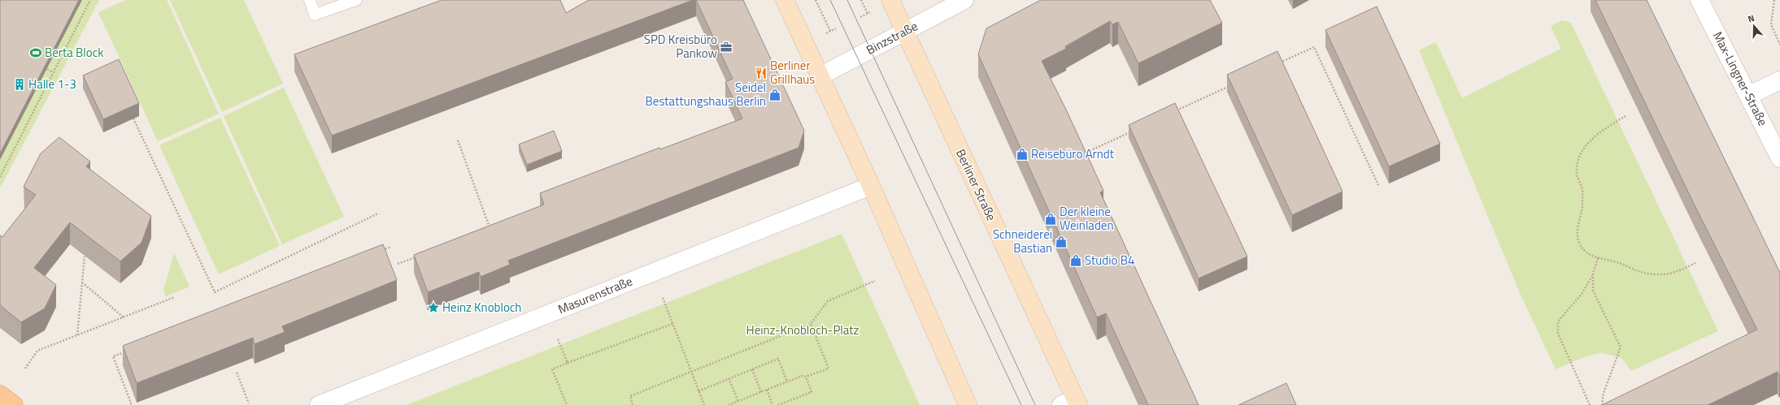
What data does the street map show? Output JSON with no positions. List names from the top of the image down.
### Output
{
  "streets": {
    "main road": ["Berliner Straße"],
    "street": ["Binzstraße", "Max-Lingner-Straße", "Masurenstraße"]
  },
  "crossings": [
    ["Binzstraße", "Berliner Straße"]
  ],
  "parks": ["Heinz-Knobloch-Platz"],
  "places": {
    "office": ["SPD Kreisbüro Pankow"],
    "sports": ["Berta Block"],
    "restaurant": ["Berliner Grillhaus"],
    "building": ["Halle 1-3"],
    "shop": [
      "Seidel Bestattungshaus Berlin",
      "Reisebüro Arndt",
      "Der kleine Weinladen",
      "Schneiderei Bastian",
      "Studio B4"
    ],
    "place": ["Heinz Knobloch"]
  },
  "north": "top"
}
